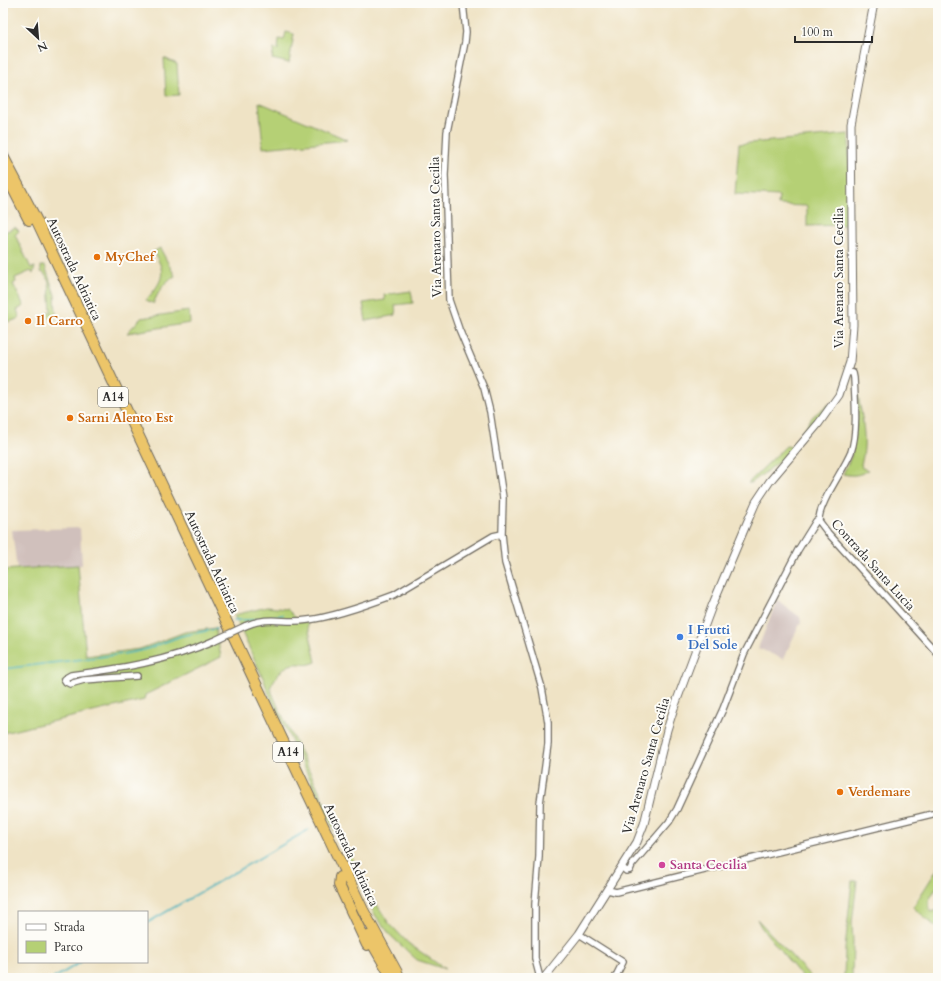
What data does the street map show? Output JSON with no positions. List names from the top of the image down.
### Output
{
  "streets": {
    "highway": ["Autostrada Adriatica", "A14"],
    "street": ["Via Arenaro Santa Cecilia", "Contrada Santa Lucia"]
  },
  "crossings": [
    ["Via Arenaro Santa Cecilia", "Contrada Santa Lucia"]
  ],
  "places": [
    "MyChef",
    "Il Carro",
    "Sarni Alento Est",
    "I Frutti Del Sole",
    "Verdemare",
    "Santa Cecilia"
  ],
  "legend": ["Strada", "Parco"],
  "scale_bar": "100 m",
  "north": "bottom right"
}
